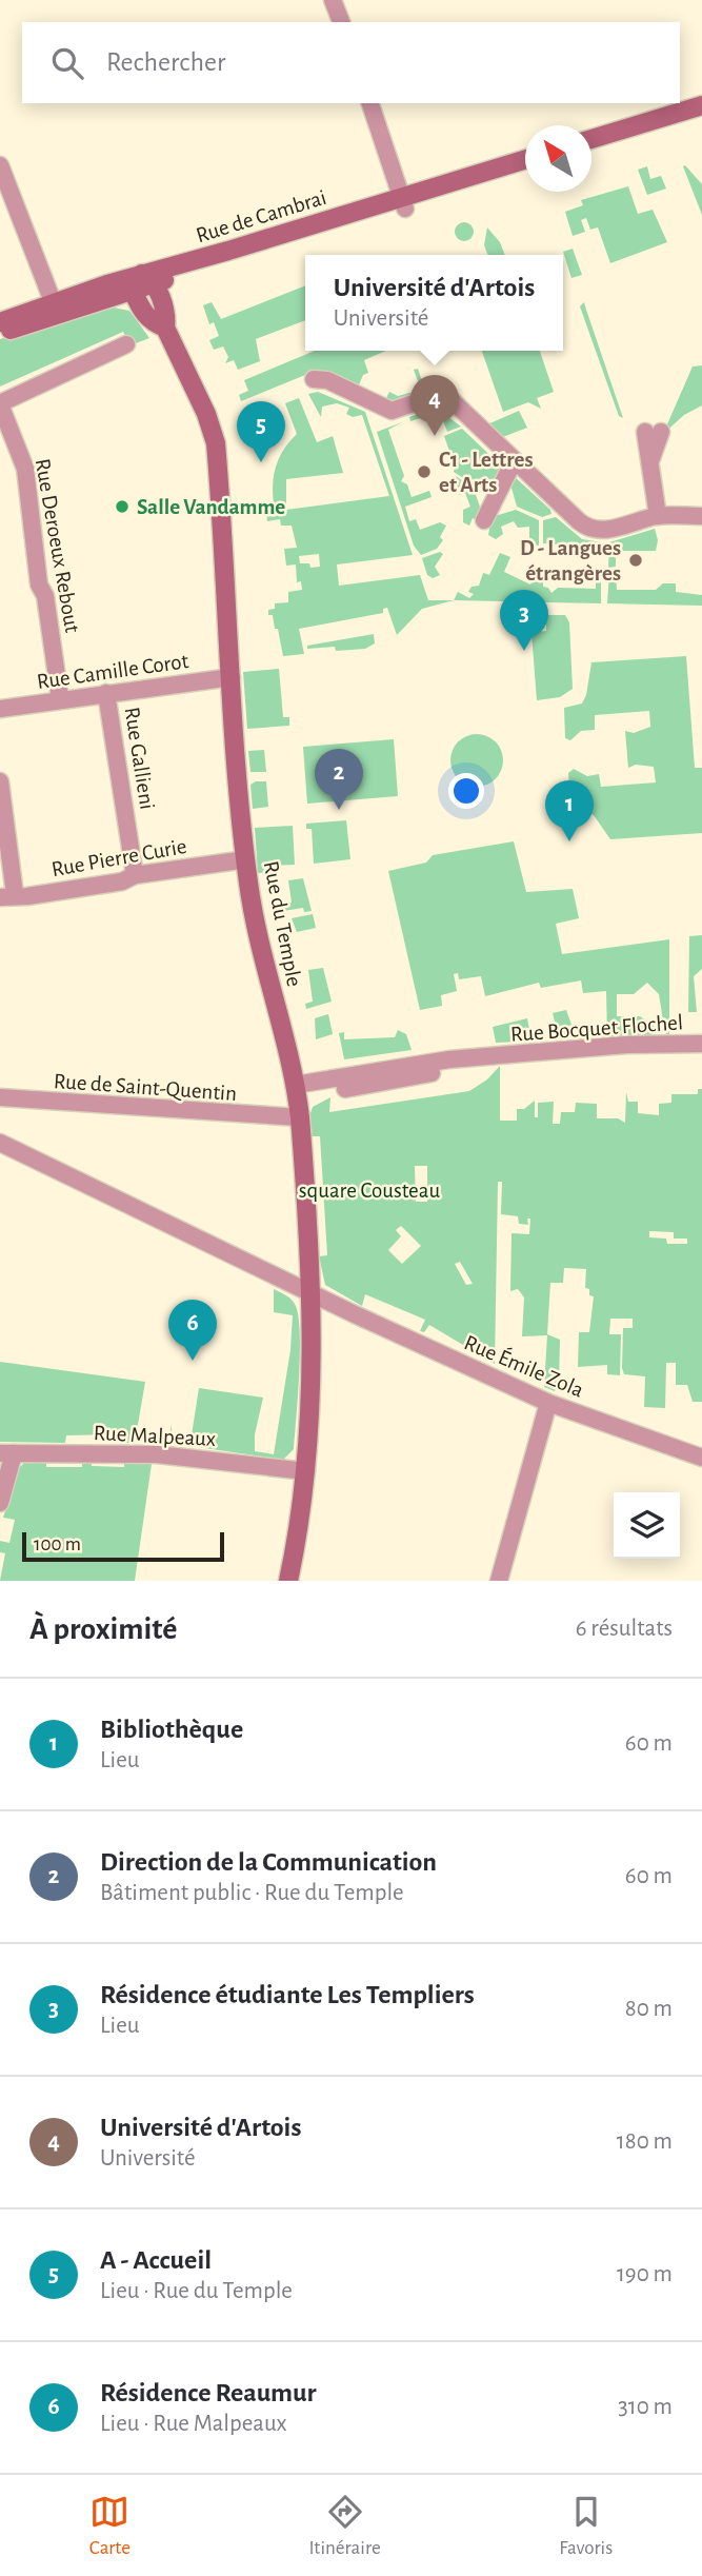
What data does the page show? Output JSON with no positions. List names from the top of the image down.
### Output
{
  "streets": {
    "street": [
      "Rue de Cambrai",
      "Rue Deroeux Rebout",
      "Rue Camille Corot",
      "Rue Gallieni",
      "Rue Pierre Curie",
      "Rue du Temple",
      "Rue Bocquet Flochel",
      "Rue de Saint-Quentin",
      "Rue Émile Zola",
      "Rue Malpeaux"
    ]
  },
  "crossings": [
    ["Rue de Cambrai", "Rue du Temple"],
    ["Rue Deroeux Rebout", "Rue Camille Corot"],
    ["Rue Camille Corot", "Rue Gallieni"],
    ["Rue Camille Corot", "Rue du Temple"],
    ["Rue Gallieni", "Rue Pierre Curie"],
    ["Rue Pierre Curie", "Rue du Temple"],
    ["Rue du Temple", "Rue Bocquet Flochel"],
    ["Rue du Temple", "Rue de Saint-Quentin"],
    ["Rue du Temple", "Rue Émile Zola"],
    ["Rue du Temple", "Rue Malpeaux"],
    ["Rue Bocquet Flochel", "Rue de Saint-Quentin"]
  ],
  "parks": ["square Cousteau"],
  "places": ["C1 - Lettres et Arts", "Salle Vandamme", "D - Langues étrangères"],
  "scale_bar": "100 m",
  "north": "top left",
  "page": {
    "search": "Rechercher",
    "popup": ["Université d'Artois", "Université"],
    "pins": [
      "4",
      "5",
      "3",
      "2",
      "1",
      "6"
    ],
    "scale": "100 m",
    "heading": ["À proximité", "6 résultats"],
    "list": [
      {
        "mark": "1",
        "name": "Bibliothèque",
        "note": "Lieu",
        "value": "60 m"
      },
      {
        "mark": "2",
        "name": "Direction de la Communication",
        "note": "Bâtiment public · Rue du Temple",
        "value": "60 m"
      },
      {
        "mark": "3",
        "name": "Résidence étudiante Les Templiers",
        "note": "Lieu",
        "value": "80 m"
      },
      {
        "mark": "4",
        "name": "Université d'Artois",
        "note": "Université",
        "value": "180 m"
      },
      {
        "mark": "5",
        "name": "A - Accueil",
        "note": "Lieu · Rue du Temple",
        "value": "190 m"
      },
      {
        "mark": "6",
        "name": "Résidence Reaumur",
        "note": "Lieu · Rue Malpeaux",
        "value": "310 m"
      }
    ],
    "nav": ["Carte", "Itinéraire", "Favoris"]
  }
}
